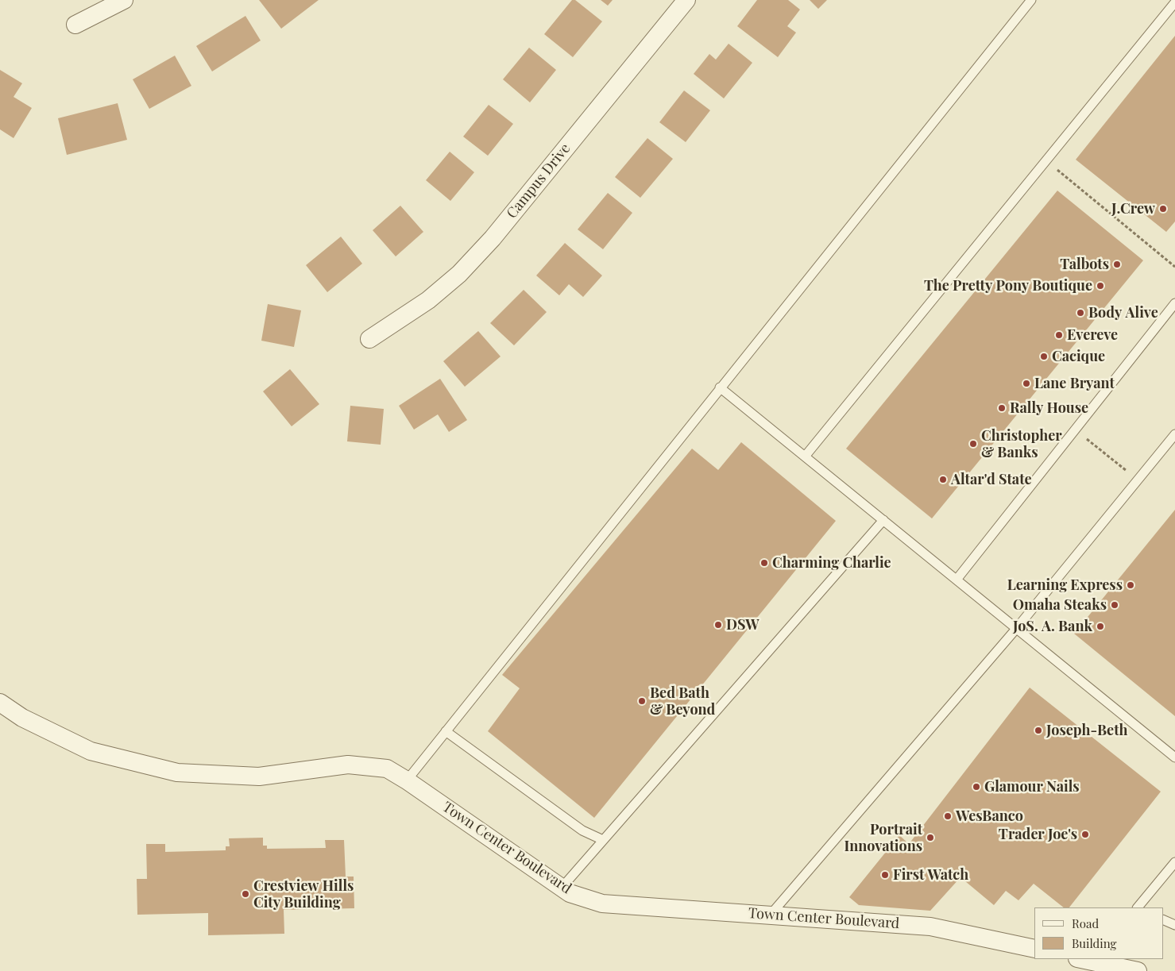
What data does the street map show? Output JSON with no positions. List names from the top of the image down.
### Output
{
  "streets": {
    "street": ["Campus Drive", "Town Center Boulevard"]
  },
  "places": [
    "J.Crew",
    "Talbots",
    "The Pretty Pony Boutique",
    "Body Alive",
    "Evereve",
    "Cacique",
    "Lane Bryant",
    "Rally House",
    "Christopher & Banks",
    "Altar'd State",
    "Charming Charlie",
    "Learning Express",
    "Omaha Steaks",
    "DSW",
    "JoS. A. Bank",
    "Bed Bath & Beyond",
    "Joseph-Beth",
    "Glamour Nails",
    "WesBanco",
    "Trader Joe's",
    "Portrait Innovations",
    "First Watch",
    "Crestview Hills City Building"
  ],
  "legend": ["Road", "Building"]
}
